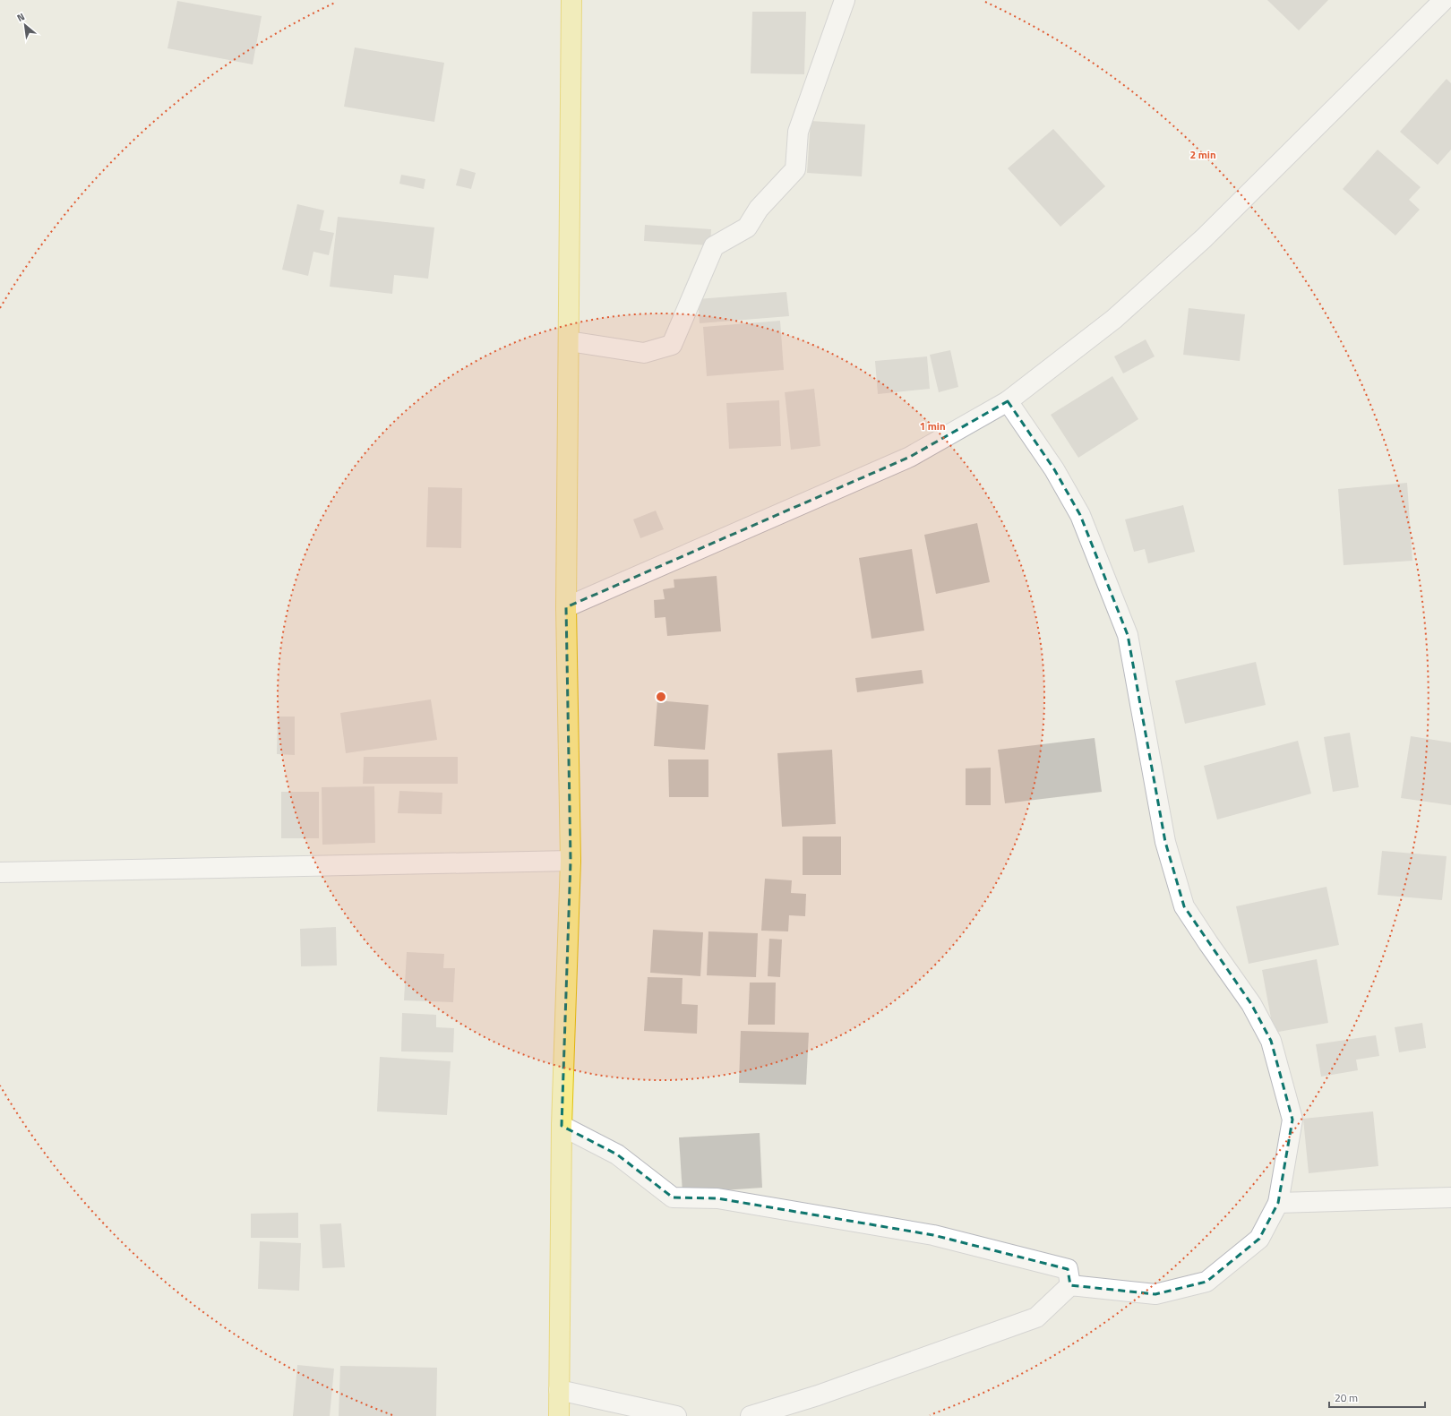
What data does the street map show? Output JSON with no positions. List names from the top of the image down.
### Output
{
  "scale_bar": "20 m",
  "north": "top left",
  "rings": ["2 min", "1 min"]
}
